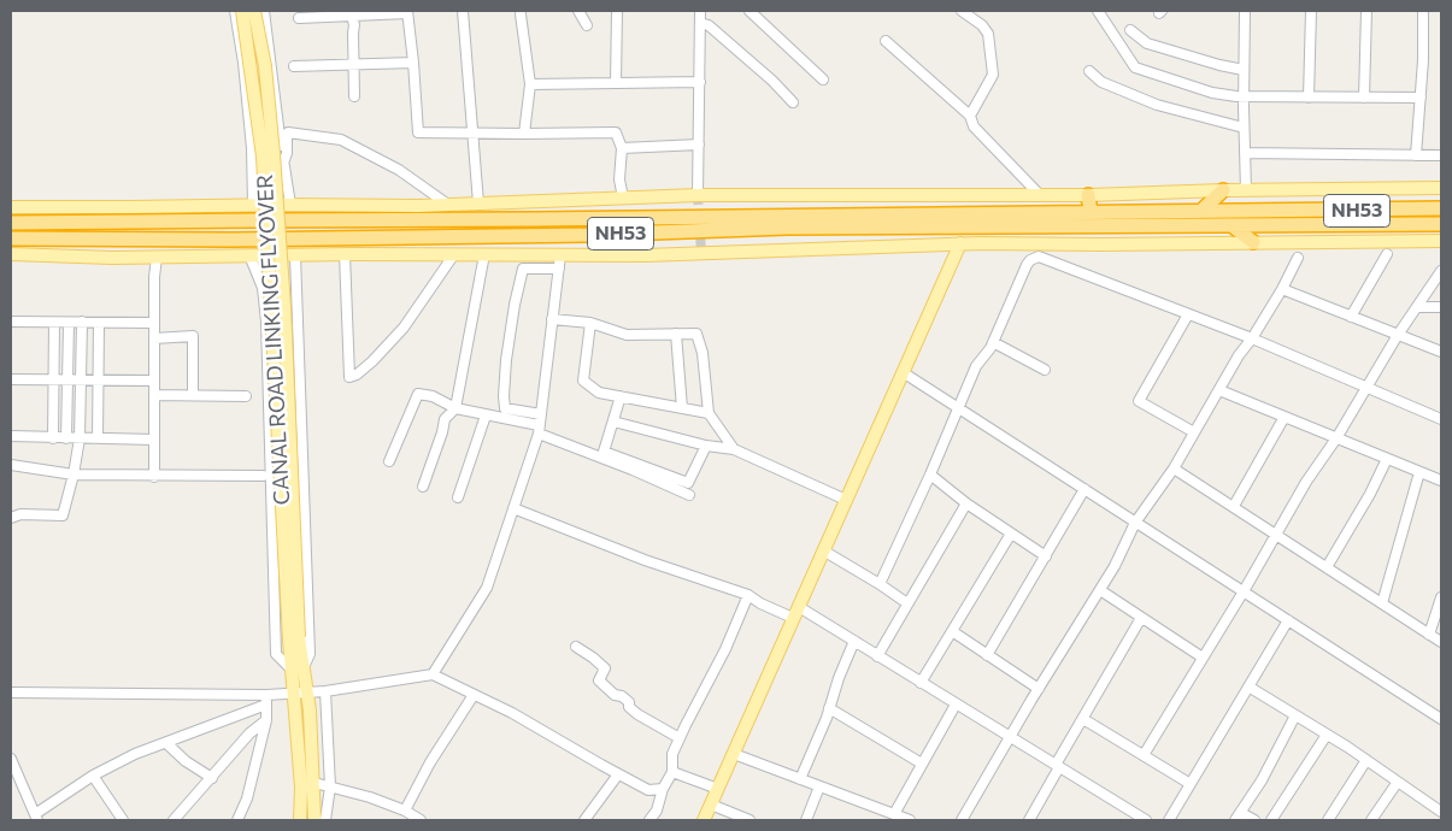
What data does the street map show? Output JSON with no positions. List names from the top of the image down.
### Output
{
  "streets": {
    "highway": ["NH53"],
    "main road": ["CANAL ROAD LINKING FLYOVER"]
  }
}
